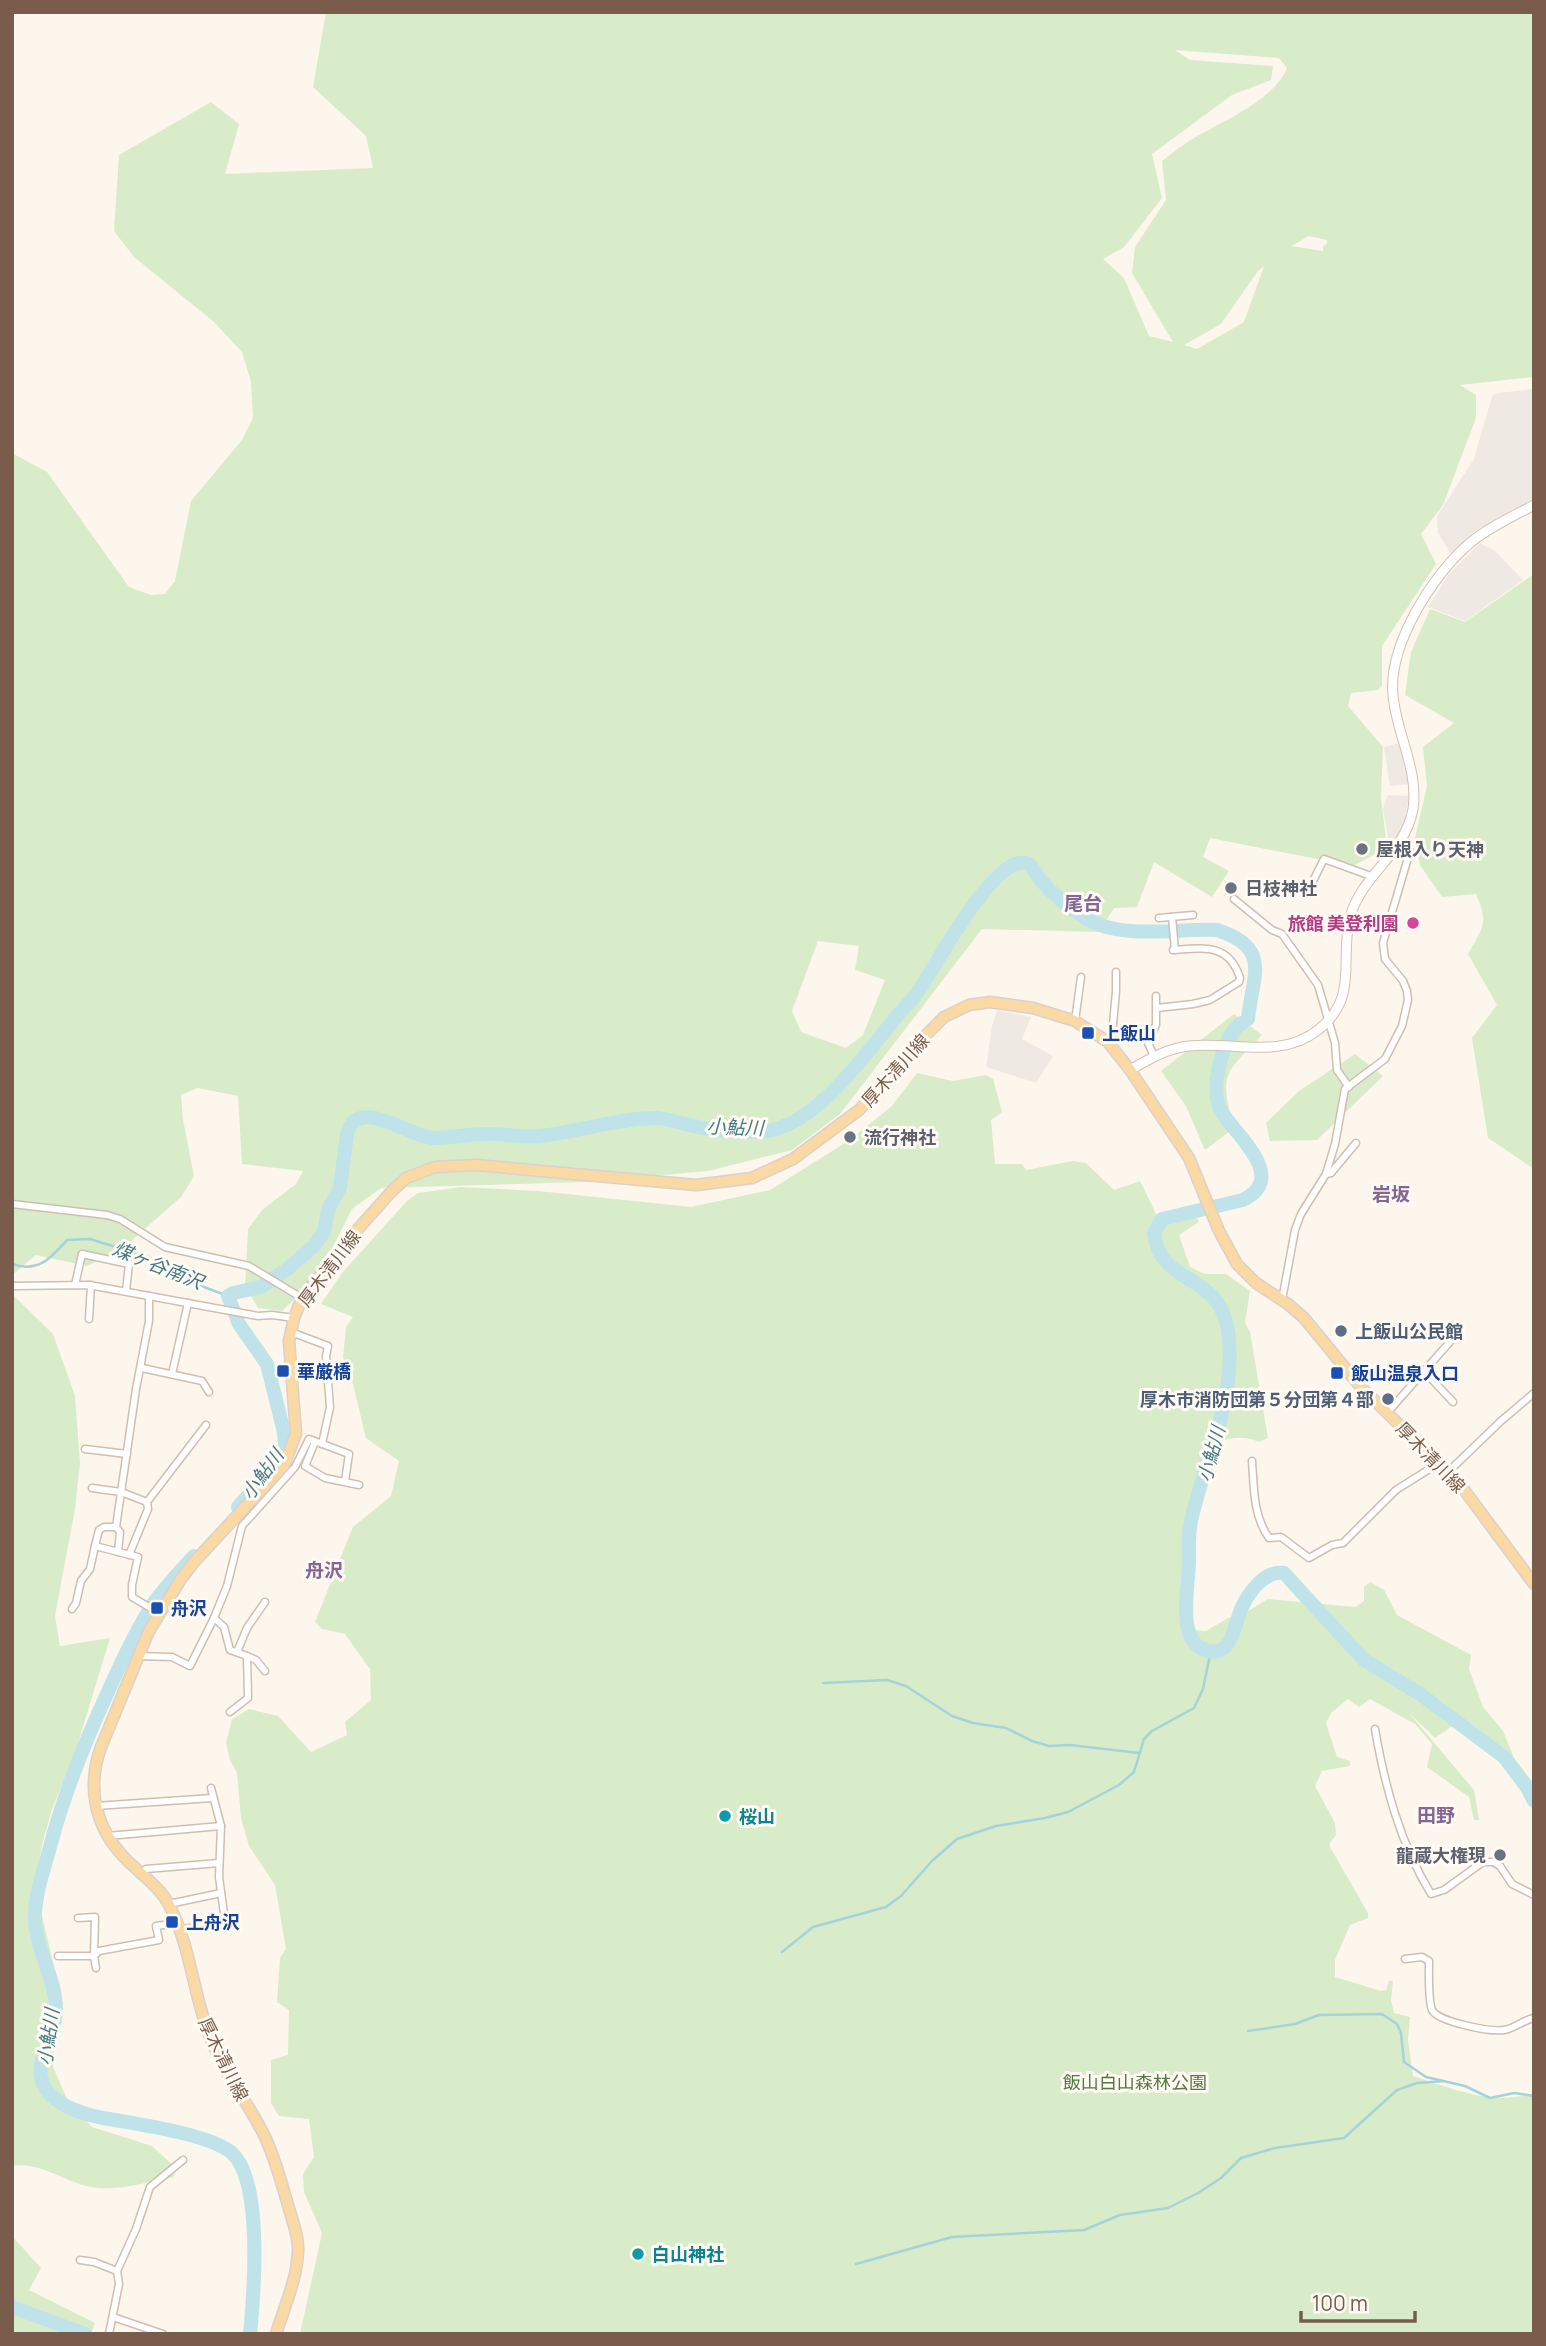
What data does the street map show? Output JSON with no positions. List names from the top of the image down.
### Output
{
  "streets": {
    "main road": ["厚木清川線"]
  },
  "districts": [
    "尾台",
    "岩坂",
    "舟沢",
    "田野"
  ],
  "water": ["小鮎川", "煤ヶ谷南沢"],
  "parks": ["飯山白山森林公園"],
  "places": {
    "other": [
      "屋根入り天神",
      "日枝神社",
      "旅館 美登利園",
      "流行神社",
      "上飯山公民館",
      "厚木市消防団第５分団第４部",
      "桜山",
      "龍蔵大権現",
      "白山神社"
    ],
    "transit": [
      "上飯山",
      "華厳橋",
      "飯山温泉入口",
      "舟沢",
      "上舟沢"
    ]
  },
  "scale_bar": "100 m"
}
